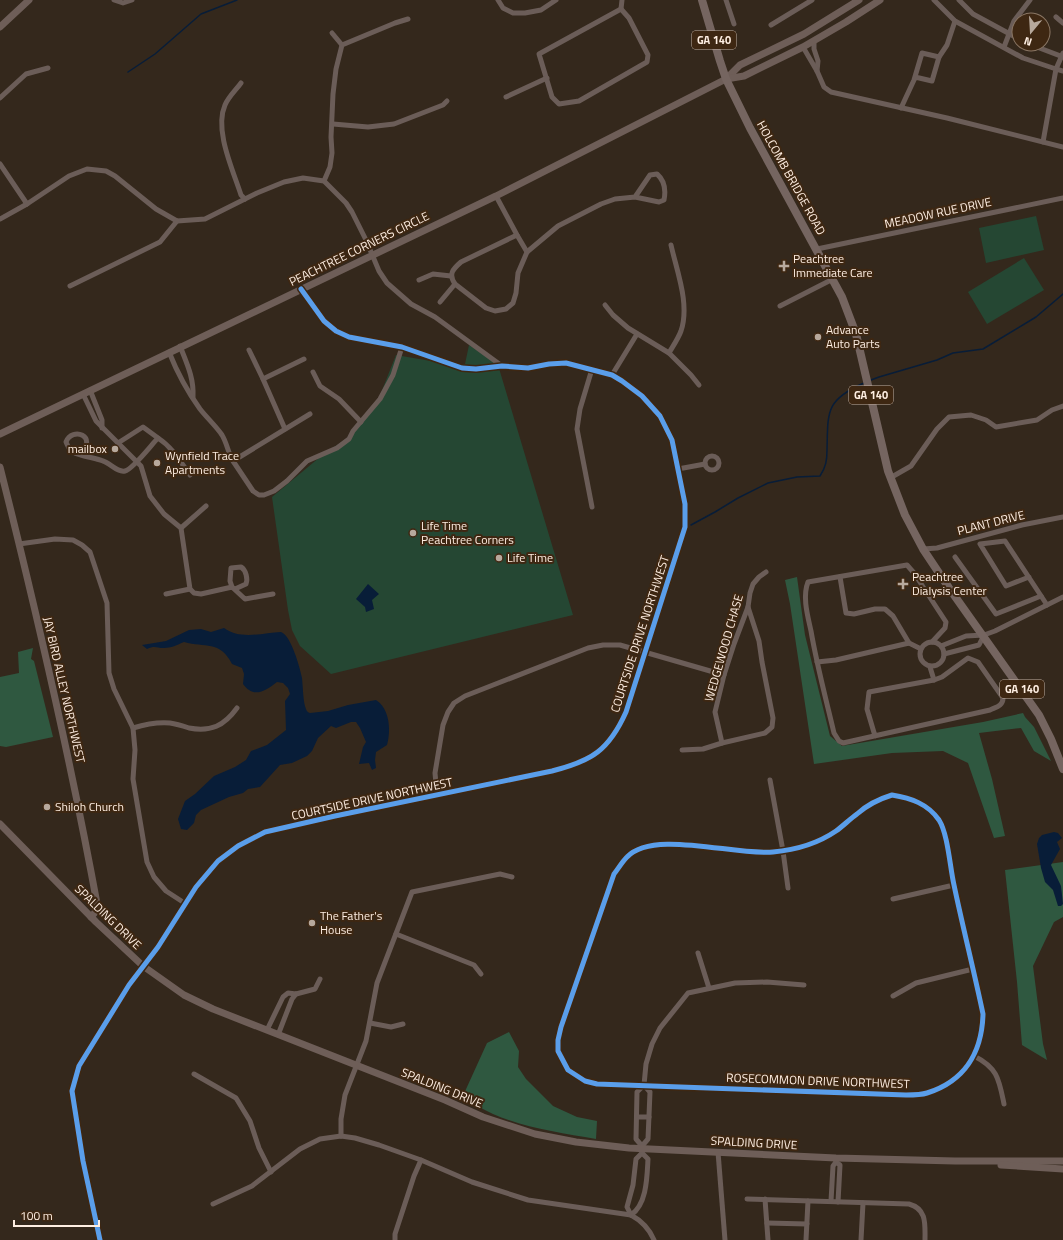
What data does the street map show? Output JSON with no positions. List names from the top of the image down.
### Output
{
  "streets": {
    "main road": ["GA 140", "HOLCOMB BRIDGE ROAD"],
    "street": [
      "MEADOW RUE DRIVE",
      "PEACHTREE CORNERS CIRCLE",
      "PLANT DRIVE",
      "COURTSIDE DRIVE NORTHWEST",
      "WEDGEWOOD CHASE",
      "JAY BIRD ALLEY NORTHWEST",
      "SPALDING DRIVE",
      "ROSECOMMON DRIVE NORTHWEST"
    ]
  },
  "crossings": [
    ["HOLCOMB BRIDGE ROAD", "MEADOW RUE DRIVE"],
    ["HOLCOMB BRIDGE ROAD", "PEACHTREE CORNERS CIRCLE"],
    ["HOLCOMB BRIDGE ROAD", "PLANT DRIVE"],
    ["PEACHTREE CORNERS CIRCLE", "COURTSIDE DRIVE NORTHWEST"],
    ["COURTSIDE DRIVE NORTHWEST", "SPALDING DRIVE"],
    ["JAY BIRD ALLEY NORTHWEST", "SPALDING DRIVE"]
  ],
  "places": {
    "health": ["Peachtree Immediate Care", "Peachtree Dialysis Center"],
    "other": [
      "Advance Auto Parts",
      "mailbox",
      "Wynfield Trace Apartments",
      "Life Time Peachtree Corners",
      "Life Time",
      "Shiloh Church",
      "The Father's House"
    ]
  },
  "scale_bar": "100 m",
  "north": "bottom"
}
